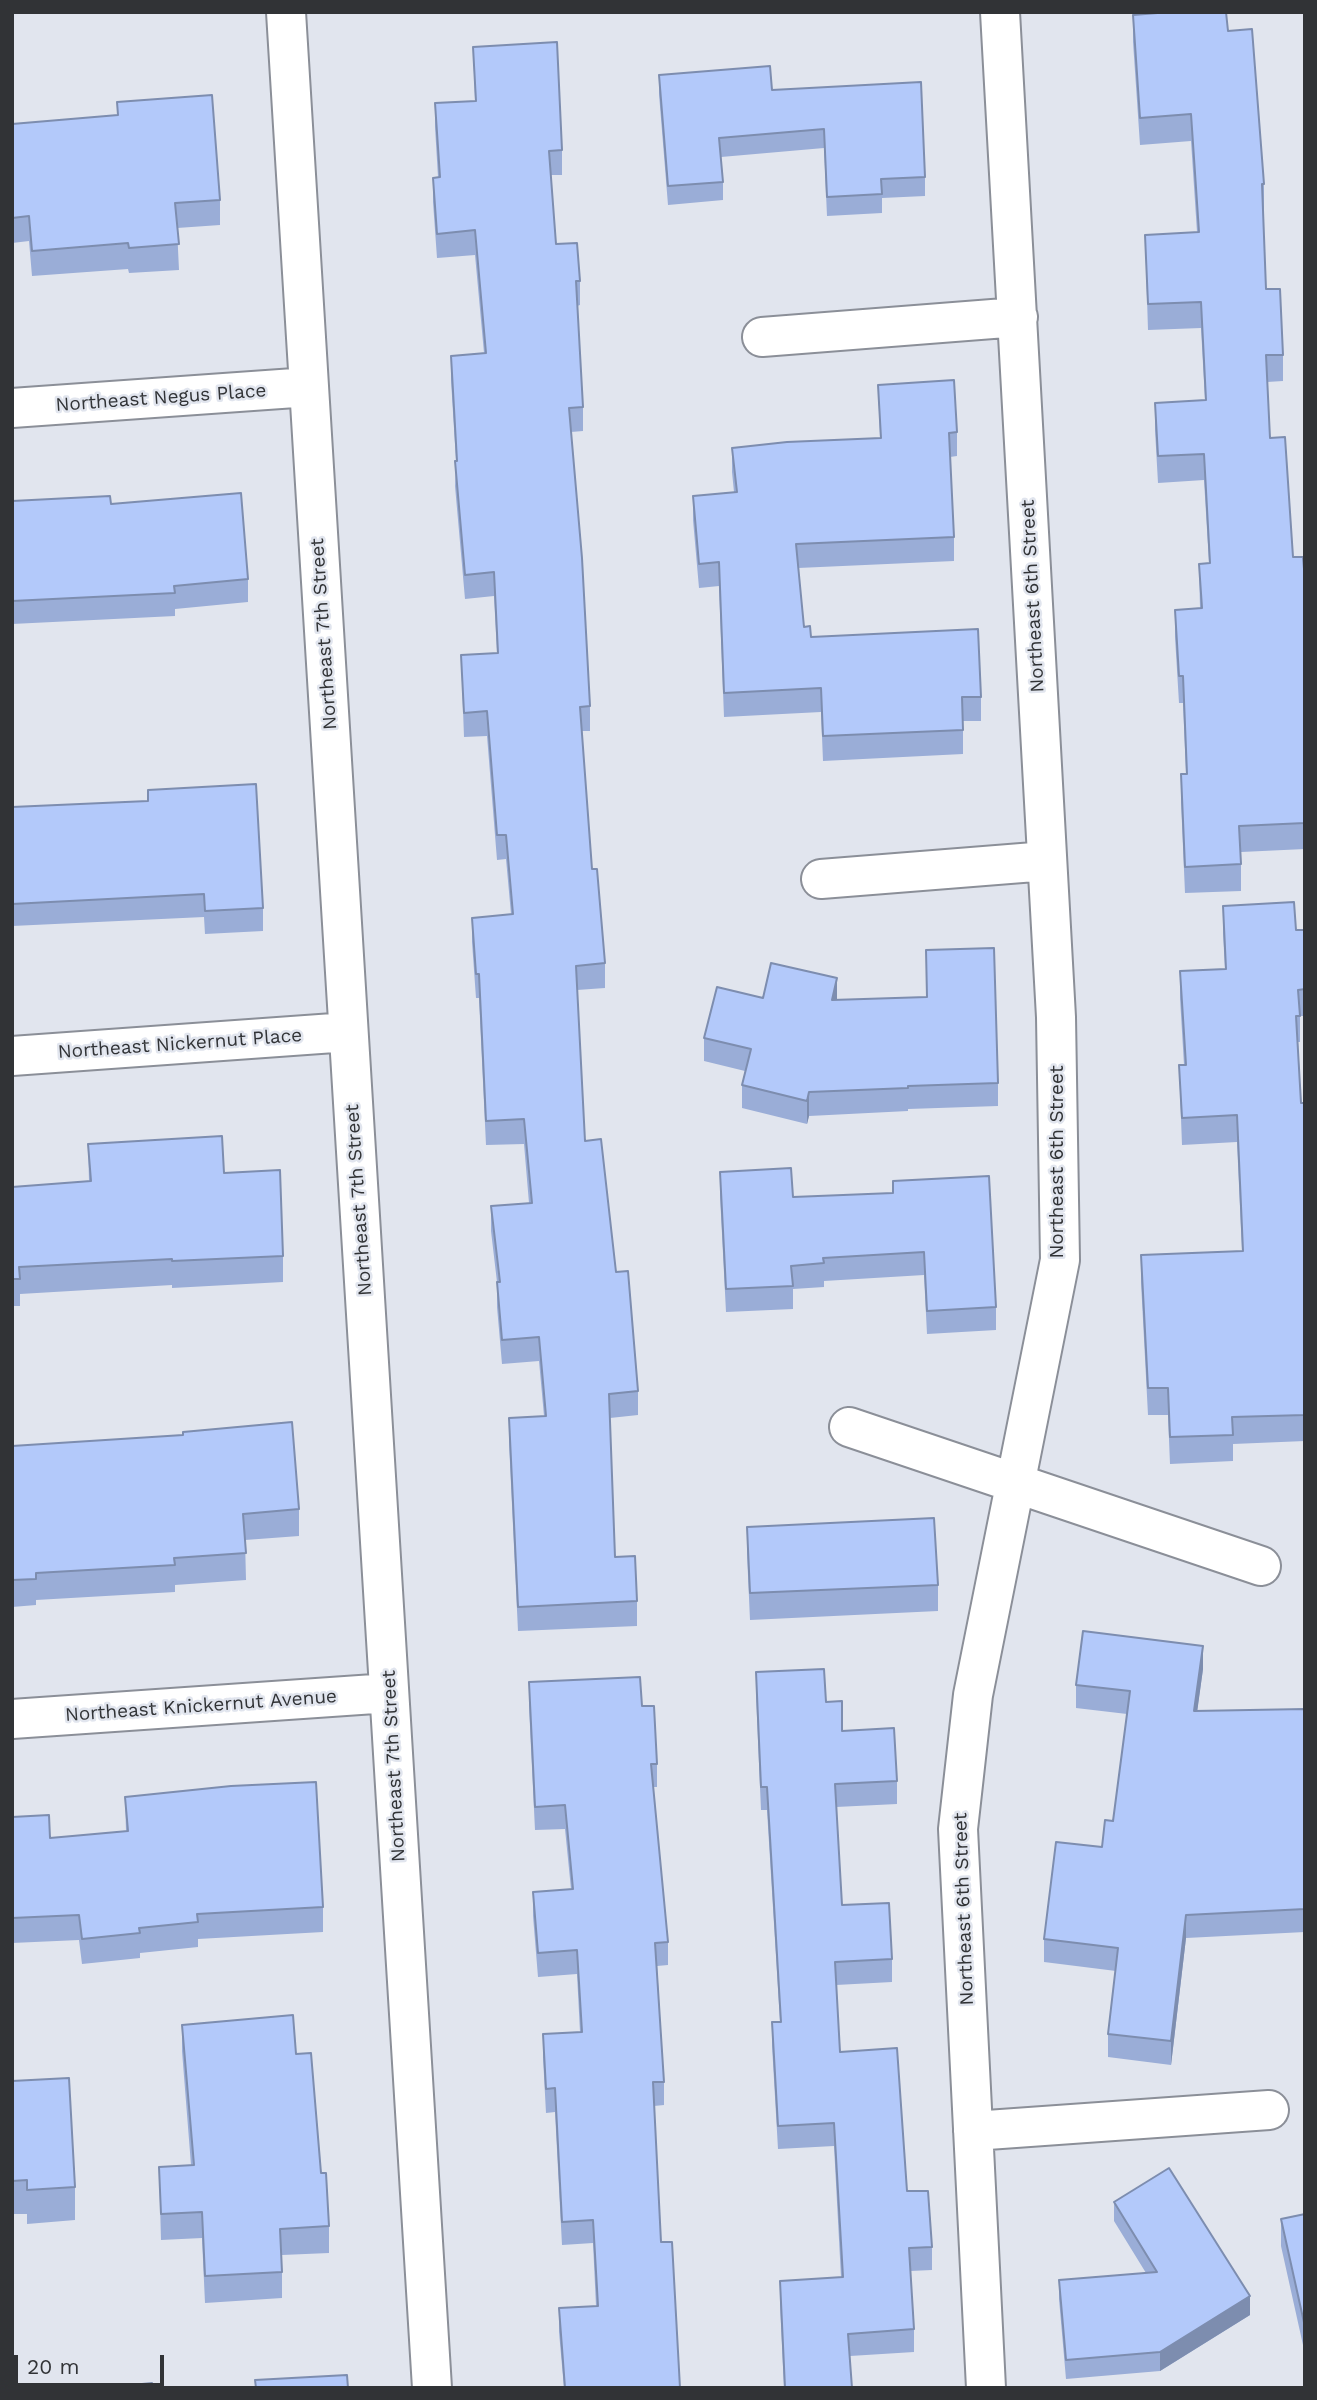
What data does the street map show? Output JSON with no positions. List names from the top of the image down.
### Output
{
  "streets": {
    "street": [
      "Northeast Negus Place",
      "Northeast 6th Street",
      "Northeast 7th Street",
      "Northeast Nickernut Place",
      "Northeast Knickernut Avenue"
    ]
  },
  "crossings": [
    ["Northeast Negus Place", "Northeast 7th Street"],
    ["Northeast 7th Street", "Northeast Nickernut Place"],
    ["Northeast 7th Street", "Northeast Knickernut Avenue"]
  ],
  "scale_bar": "20 m"
}
